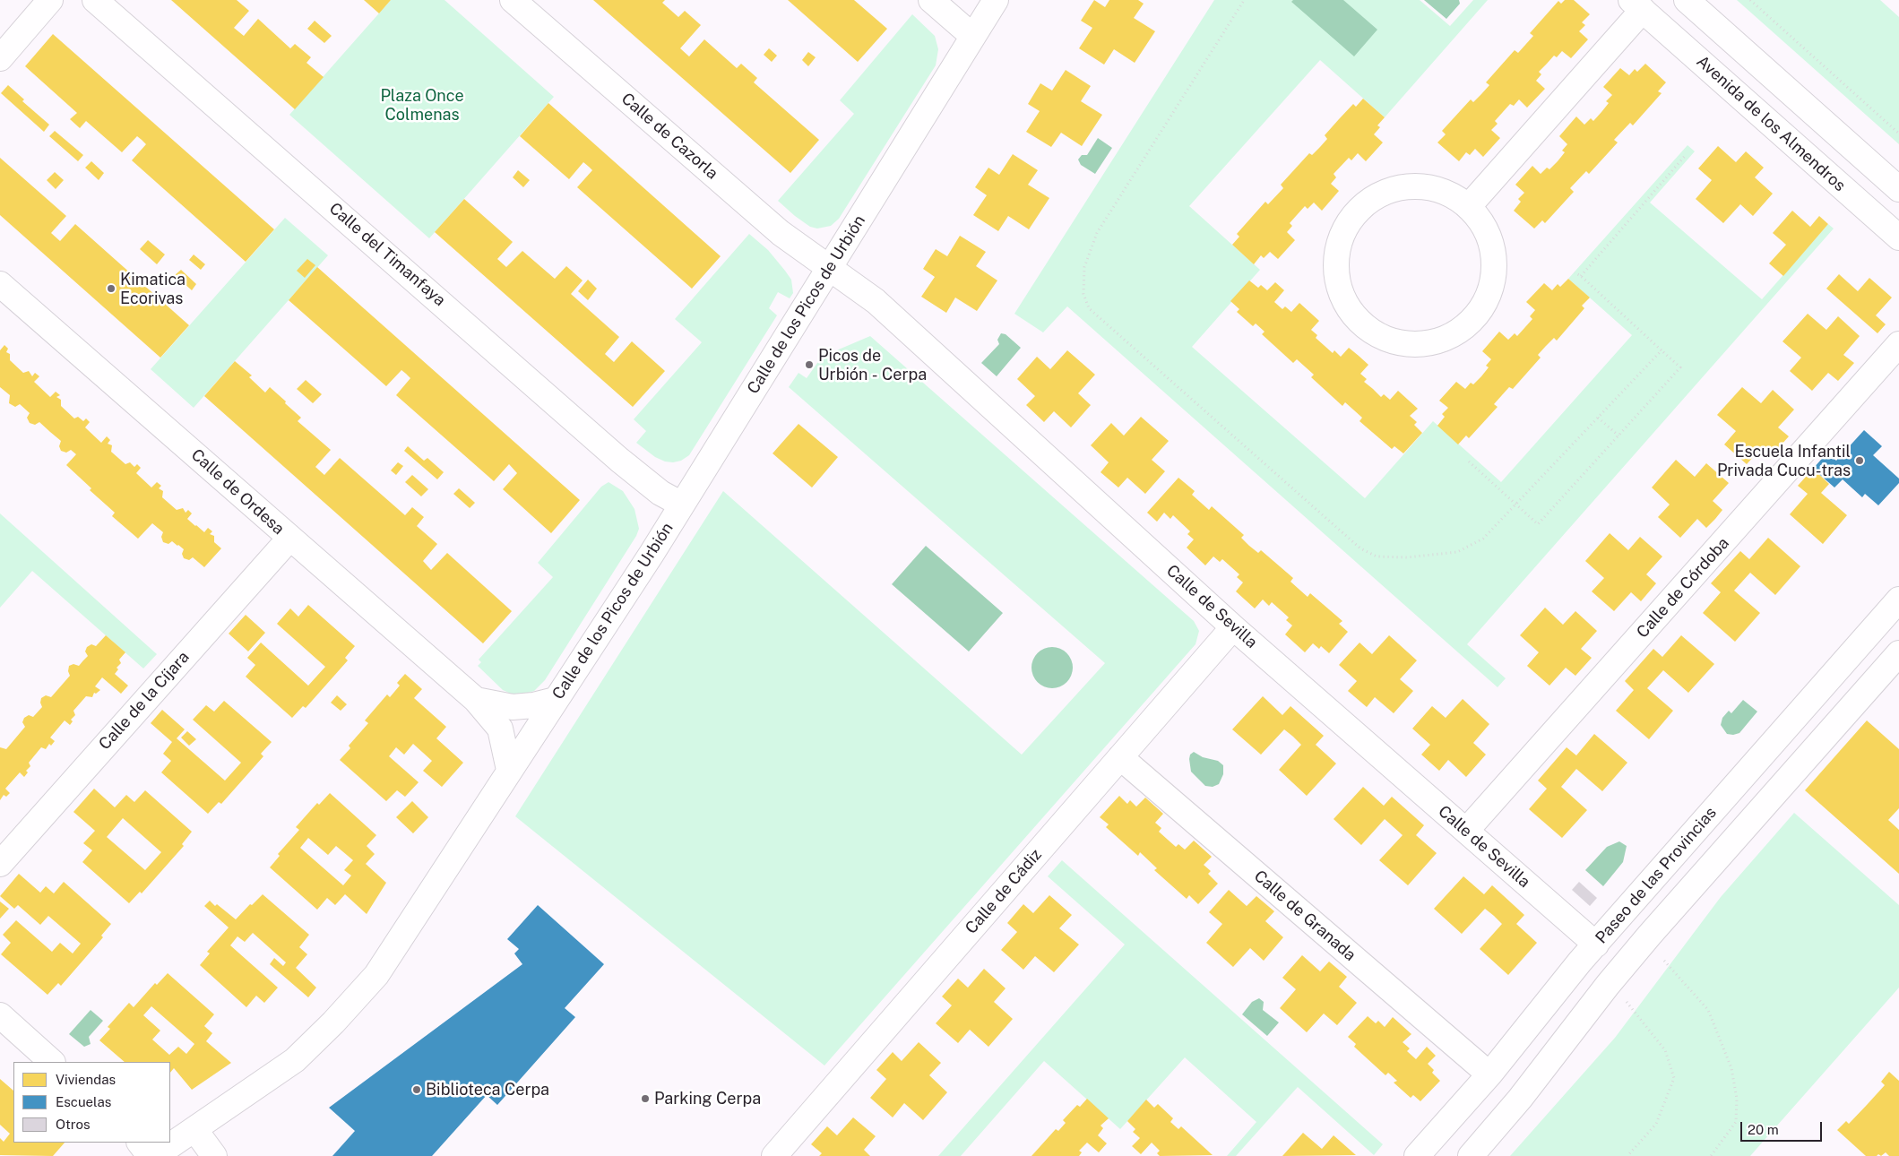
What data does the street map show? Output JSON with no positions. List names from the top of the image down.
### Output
{
  "streets": {
    "street": [
      "Avenida de los Almendros",
      "Calle de Cazorla",
      "Calle del Timanfaya",
      "Calle de los Picos de Urbión",
      "Calle de Ordesa",
      "Calle de Córdoba",
      "Calle de Sevilla",
      "Calle de la Cíjara",
      "Paseo de las Provincias",
      "Calle de Cádiz",
      "Calle de Granada"
    ]
  },
  "crossings": [
    ["Calle de Cazorla", "Calle de los Picos de Urbión"],
    ["Calle de Cazorla", "Calle de Sevilla"],
    ["Calle del Timanfaya", "Calle de los Picos de Urbión"],
    ["Calle de los Picos de Urbión", "Calle de Ordesa"],
    ["Calle de los Picos de Urbión", "Calle de Sevilla"],
    ["Calle de Ordesa", "Calle de la Cíjara"],
    ["Calle de Córdoba", "Calle de Sevilla"],
    ["Calle de Sevilla", "Paseo de las Provincias"],
    ["Calle de Sevilla", "Calle de Cádiz"],
    ["Paseo de las Provincias", "Calle de Granada"],
    ["Calle de Cádiz", "Calle de Granada"]
  ],
  "parks": ["Plaza Once Colmenas"],
  "places": [
    "Kimatica Ecorivas",
    "Picos de Urbión - Cerpa",
    "Escuela Infantil Privada Cucu-tras",
    "Biblioteca Cerpa",
    "Parking Cerpa"
  ],
  "legend": ["Viviendas", "Escuelas", "Otros"],
  "scale_bar": "20 m"
}
